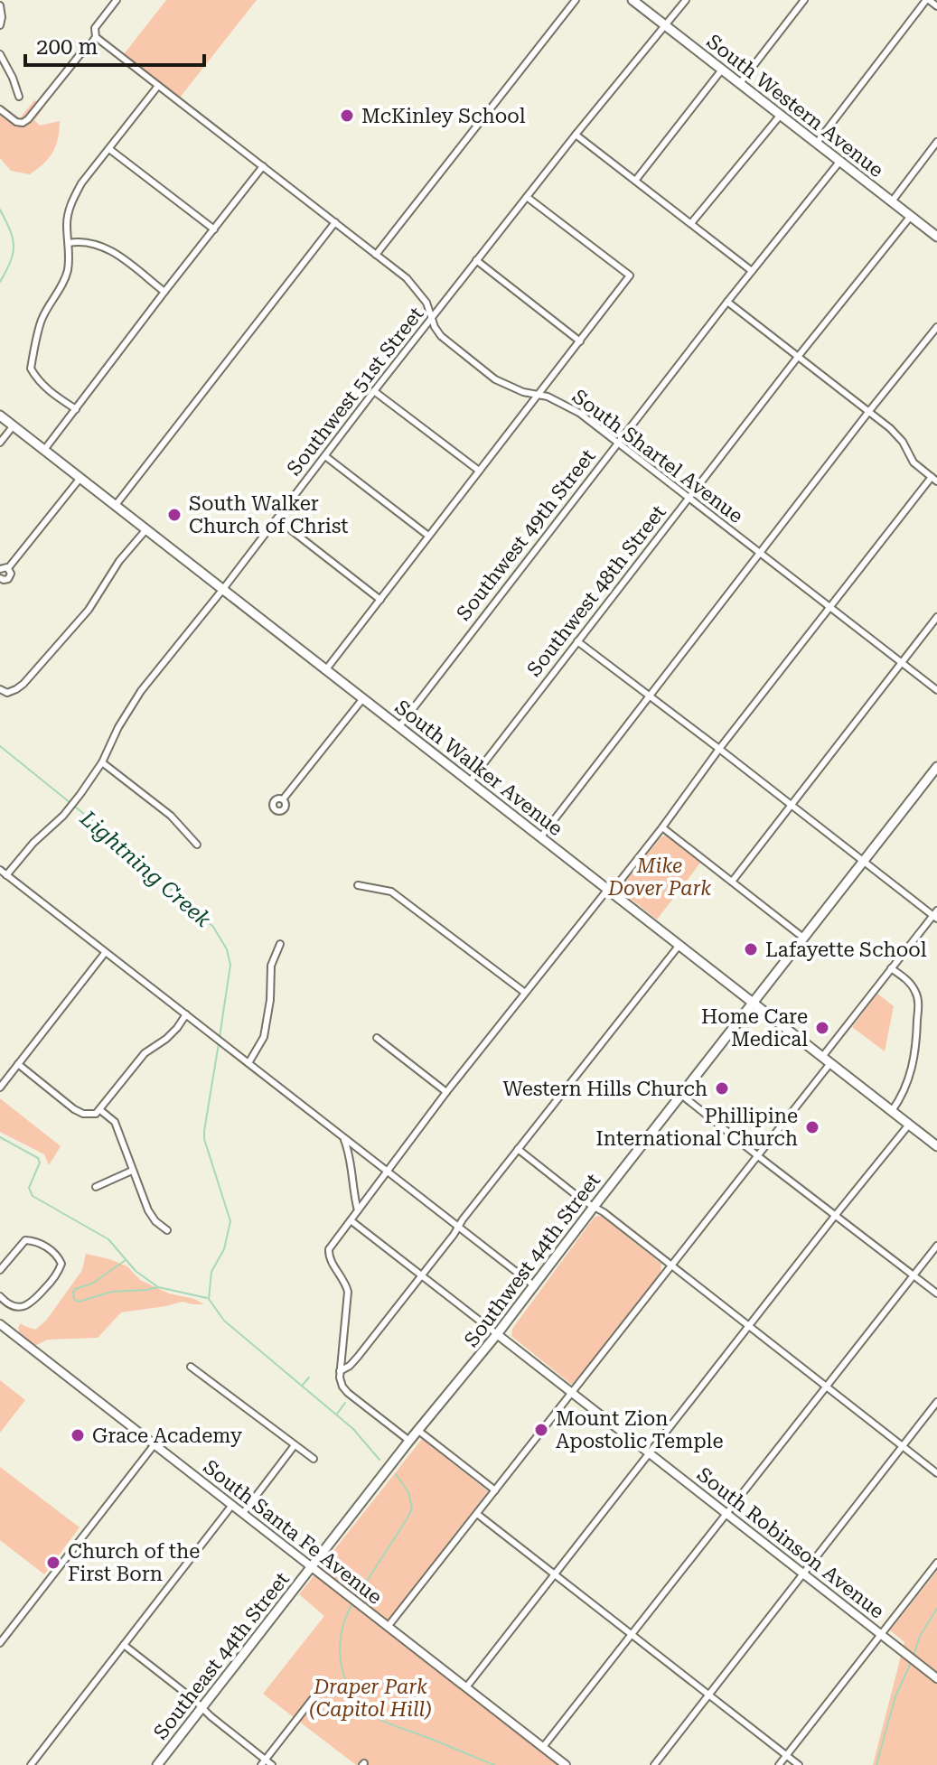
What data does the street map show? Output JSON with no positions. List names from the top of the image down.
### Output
{
  "streets": {
    "main road": [
      "South Western Avenue",
      "South Walker Avenue",
      "Southwest 44th Street",
      "Southeast 44th Street"
    ],
    "street": [
      "Southwest 51st Street",
      "South Shartel Avenue",
      "Southwest 49th Street",
      "Southwest 48th Street",
      "South Santa Fe Avenue",
      "South Robinson Avenue"
    ]
  },
  "crossings": [
    ["South Western Avenue", "Southwest 51st Street"],
    ["South Western Avenue", "Southwest 49th Street"],
    ["South Western Avenue", "Southwest 48th Street"],
    ["Southwest 51st Street", "South Shartel Avenue"],
    ["Southwest 51st Street", "South Walker Avenue"],
    ["South Shartel Avenue", "Southwest 49th Street"],
    ["South Shartel Avenue", "Southwest 48th Street"],
    ["Southwest 49th Street", "South Walker Avenue"],
    ["Southwest 48th Street", "South Walker Avenue"],
    ["South Walker Avenue", "Southwest 44th Street"],
    ["Southwest 44th Street", "South Santa Fe Avenue"],
    ["Southwest 44th Street", "South Robinson Avenue"],
    ["Southwest 44th Street", "Southeast 44th Street"],
    ["South Santa Fe Avenue", "Southeast 44th Street"]
  ],
  "water": ["Lightning Creek"],
  "parks": ["Mike Dover Park", "Draper Park (Capitol Hill)"],
  "places": [
    "McKinley School",
    "South Walker Church of Christ",
    "Lafayette School",
    "Home Care Medical",
    "Western Hills Church",
    "Phillipine International Church",
    "Mount Zion Apostolic Temple",
    "Grace Academy",
    "Church of the First Born"
  ],
  "scale_bar": "200 m"
}
